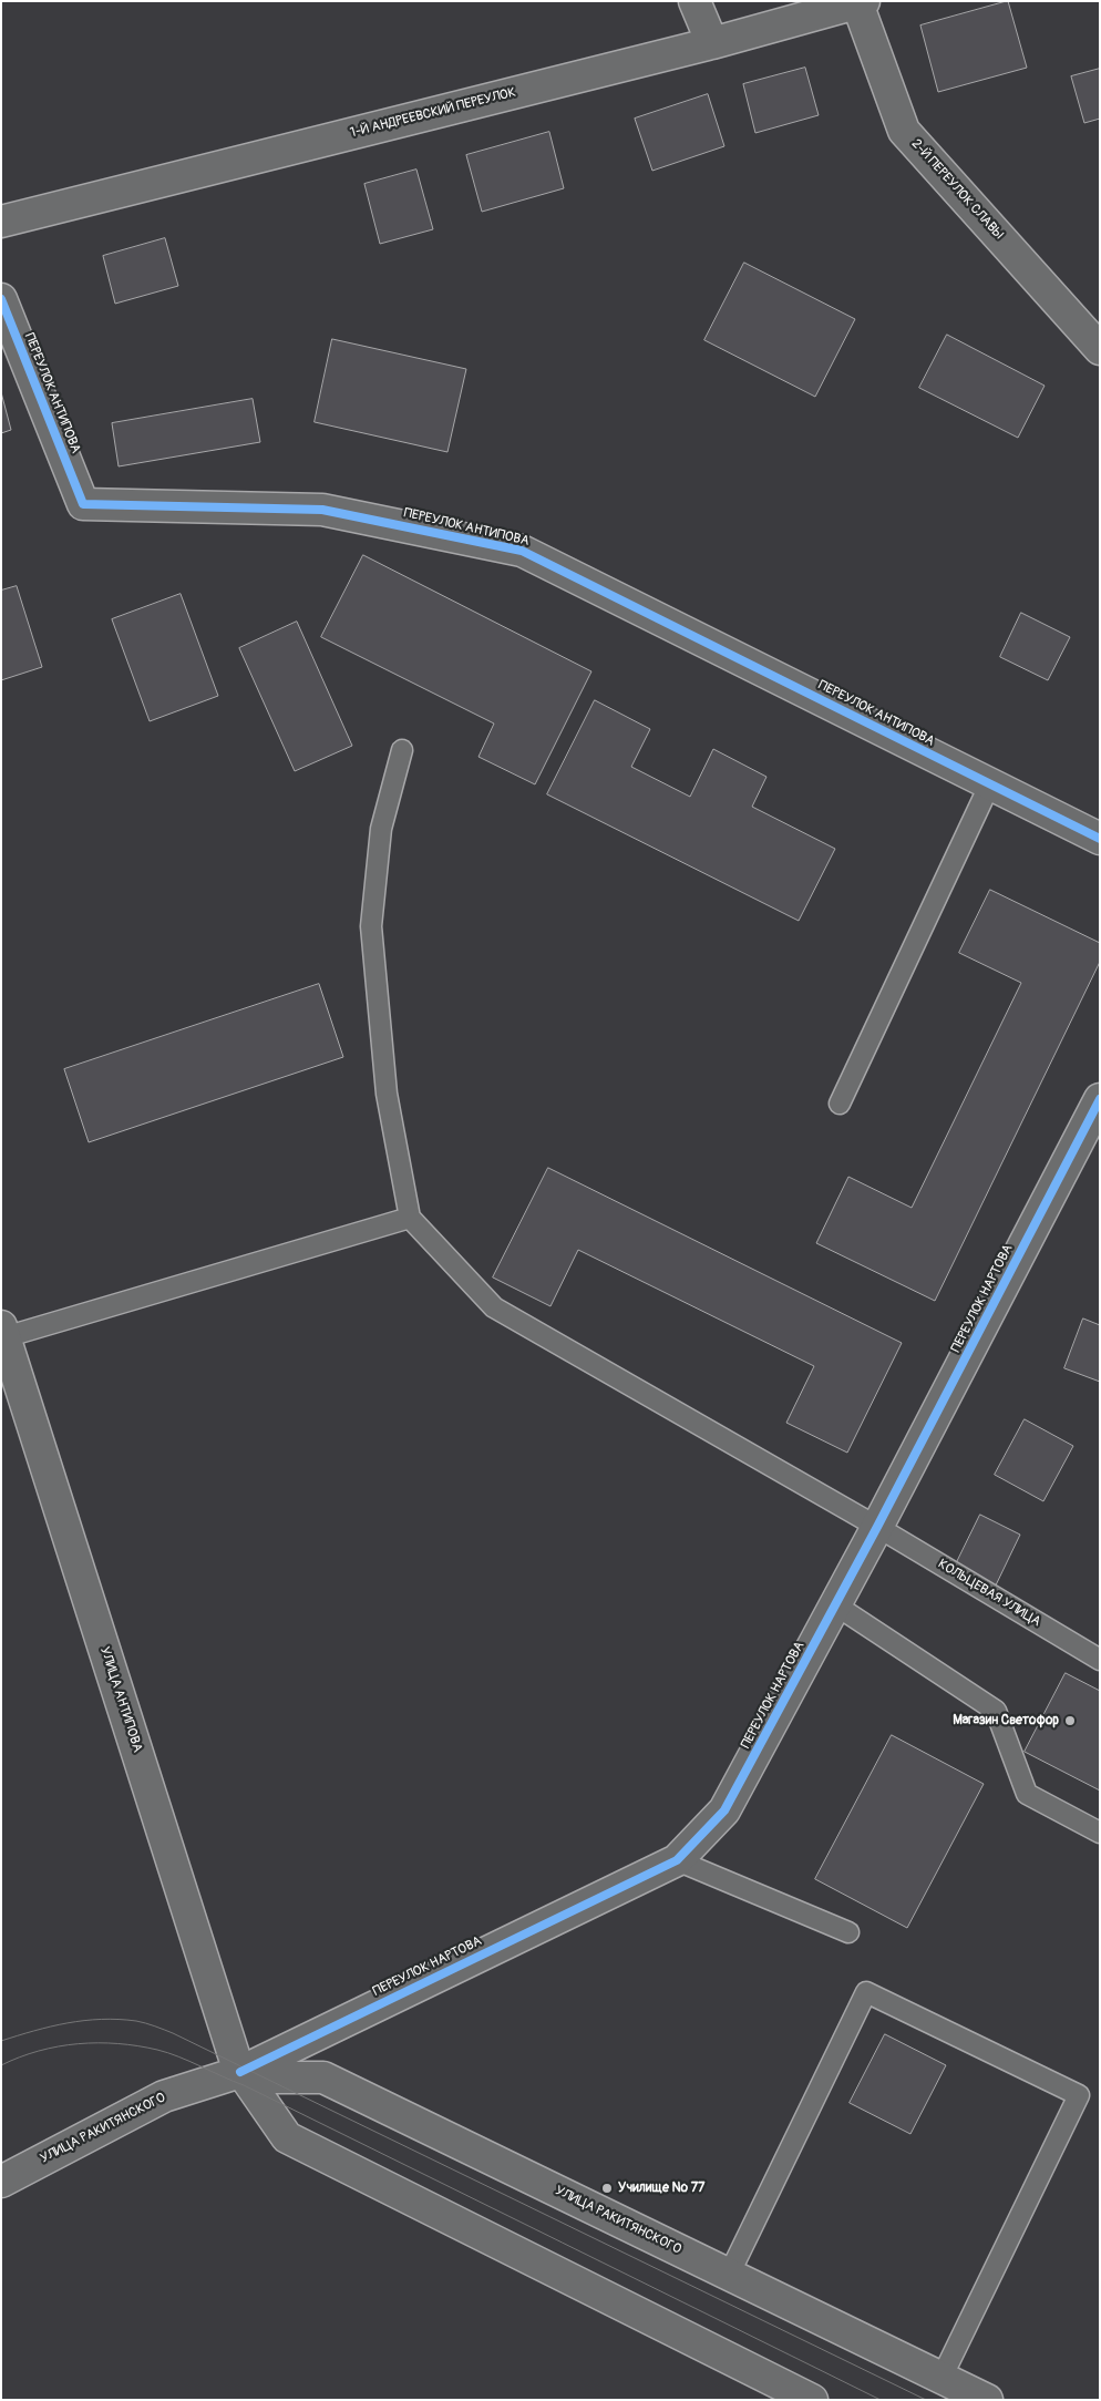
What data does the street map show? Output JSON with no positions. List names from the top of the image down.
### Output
{
  "streets": {
    "street": [
      "1-Й АНДРЕЕВСКИЙ ПЕРЕУЛОК",
      "2-Й ПЕРЕУЛОК СЛАВЫ",
      "ПЕРЕУЛОК АНТИПОВА",
      "ПЕРЕУЛОК НАРТОВА",
      "УЛИЦА АНТИПОВА",
      "УЛИЦА РАКИТЯНСКОГО"
    ],
    "lane": ["КОЛЬЦЕВАЯ УЛИЦА"]
  },
  "crossings": [
    ["1-Й АНДРЕЕВСКИЙ ПЕРЕУЛОК", "2-Й ПЕРЕУЛОК СЛАВЫ"],
    ["ПЕРЕУЛОК НАРТОВА", "КОЛЬЦЕВАЯ УЛИЦА"],
    ["ПЕРЕУЛОК НАРТОВА", "УЛИЦА АНТИПОВА"],
    ["ПЕРЕУЛОК НАРТОВА", "УЛИЦА РАКИТЯНСКОГО"],
    ["УЛИЦА АНТИПОВА", "УЛИЦА РАКИТЯНСКОГО"]
  ],
  "places": ["Магазин Светофор", "Училище № 77"]
}
